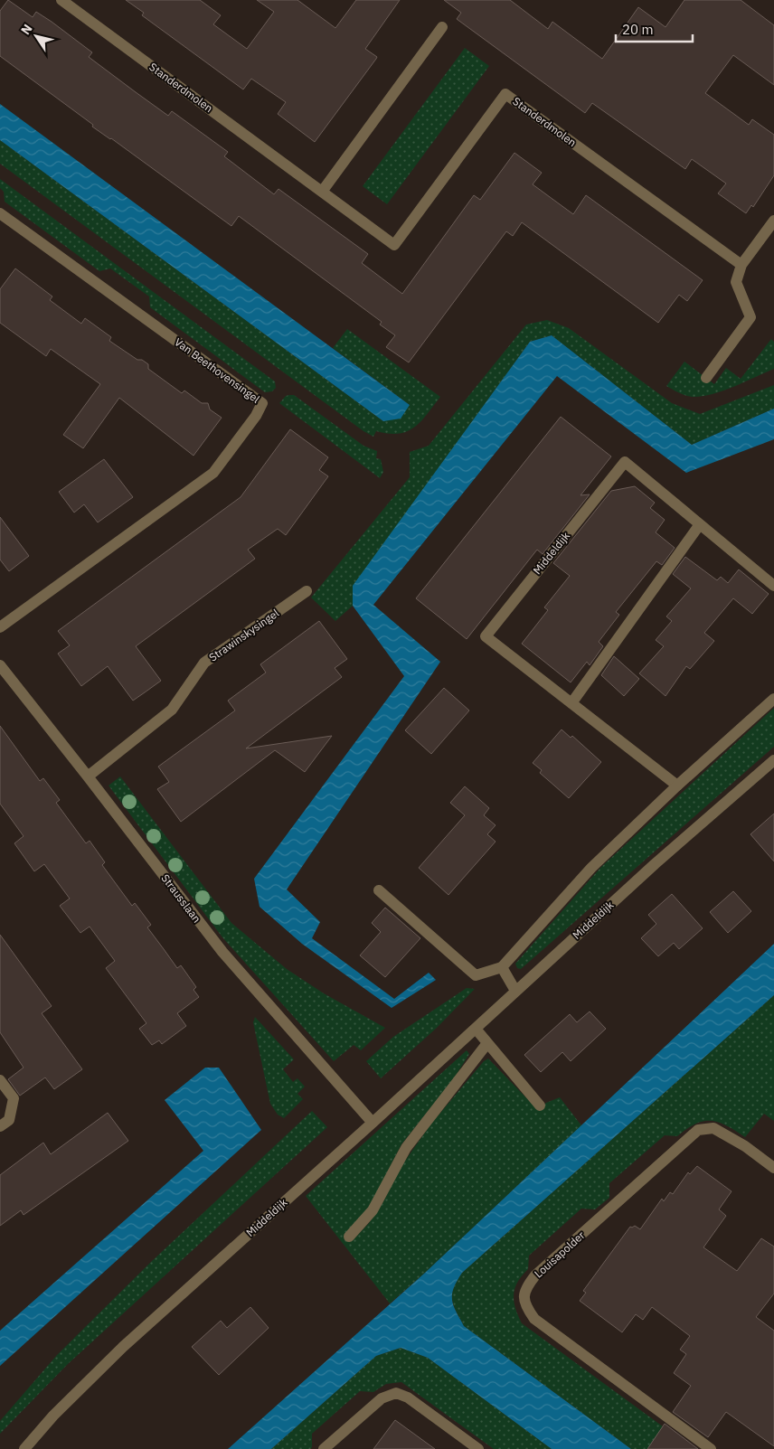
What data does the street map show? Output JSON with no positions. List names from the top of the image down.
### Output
{
  "streets": {
    "street": [
      "Standerdmolen",
      "Van Beethovensingel",
      "Middeldijk",
      "Strawinskysingel",
      "Strausslaan",
      "Louisapolder"
    ]
  },
  "crossings": [
    ["Middeldijk", "Strausslaan"],
    ["Strawinskysingel", "Strausslaan"]
  ],
  "scale_bar": "20 m",
  "north": "top left"
}
